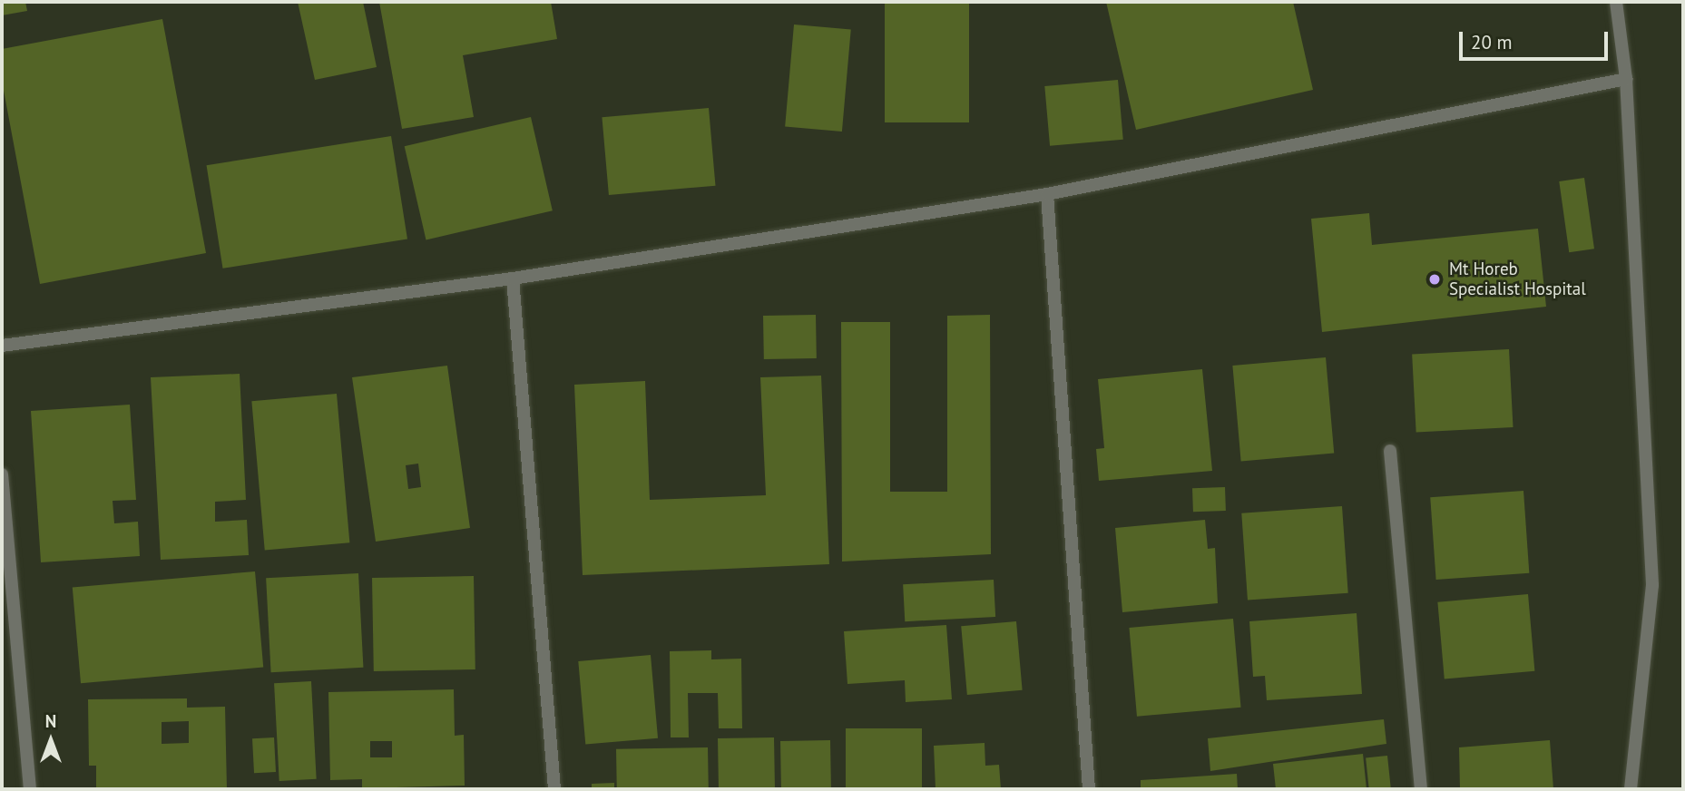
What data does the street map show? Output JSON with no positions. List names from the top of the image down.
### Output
{
  "places": ["Mt Horeb Specialist Hospital"],
  "scale_bar": "20 m",
  "north": "top"
}
